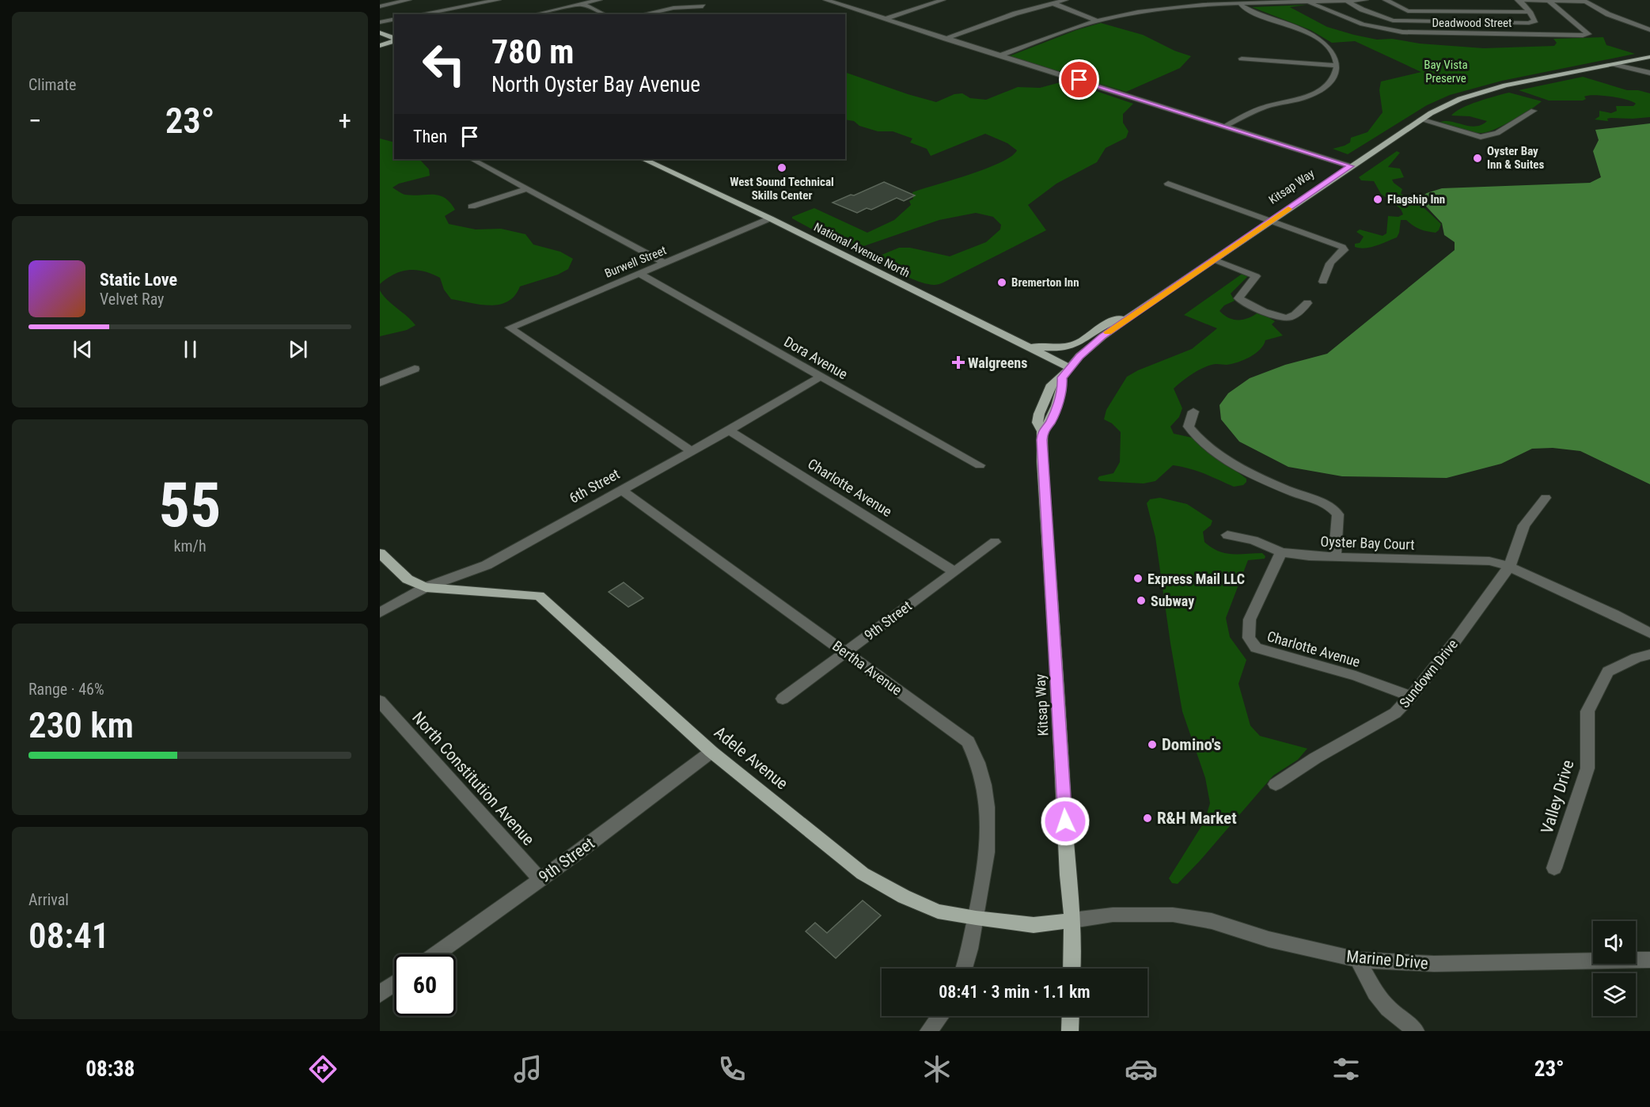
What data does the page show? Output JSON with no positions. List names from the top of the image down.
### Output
{
  "streets": {
    "main road": ["Kitsap Way", "National Avenue North", "Adele Avenue"],
    "street": [
      "Deadwood Street",
      "Burwell Street",
      "Dora Avenue",
      "6th Street",
      "Charlotte Avenue",
      "Oyster Bay Court",
      "9th Street",
      "Bertha Avenue",
      "Sundown Drive",
      "North Constitution Avenue",
      "Valley Drive",
      "Marine Drive"
    ]
  },
  "crossings": [
    ["Kitsap Way", "National Avenue North"],
    ["Kitsap Way", "Adele Avenue"],
    ["Kitsap Way", "Marine Drive"],
    ["National Avenue North", "Burwell Street"],
    ["Burwell Street", "Dora Avenue"],
    ["Burwell Street", "6th Street"],
    ["Dora Avenue", "6th Street"],
    ["6th Street", "Charlotte Avenue"],
    ["6th Street", "Bertha Avenue"],
    ["6th Street", "Adele Avenue"],
    ["Charlotte Avenue", "Oyster Bay Court"],
    ["Charlotte Avenue", "9th Street"],
    ["Charlotte Avenue", "Sundown Drive"],
    ["Oyster Bay Court", "Sundown Drive"],
    ["9th Street", "Bertha Avenue"],
    ["9th Street", "Adele Avenue"],
    ["9th Street", "North Constitution Avenue"],
    ["Bertha Avenue", "Adele Avenue"],
    ["Adele Avenue", "Marine Drive"]
  ],
  "parks": ["Bay Vista Preserve"],
  "places": {
    "other": [
      "Oyster Bay Inn & Suites",
      "West Sound Technical Skills Center",
      "Flagship Inn",
      "Bremerton Inn",
      "Express Mail LLC",
      "Subway",
      "Domino's",
      "R&H Market"
    ],
    "health": ["Walgreens"]
  },
  "page": {
    "tile": [
      "Climate",
      ["55", "km/h"],
      ["Range · 46%", "230 km"],
      ["Arrival", "08:41"]
    ],
    "turn": ["780 m", "North Oyster Bay Avenue"],
    "heat": ["−", "23°", "+"],
    "then": "Then",
    "song": ["Static Love", "Velvet Ray"],
    "limit": "60",
    "trip": "08:41 · 3 min · 1.1 km",
    "tabs": ["08:38", "23°"]
  }
}
